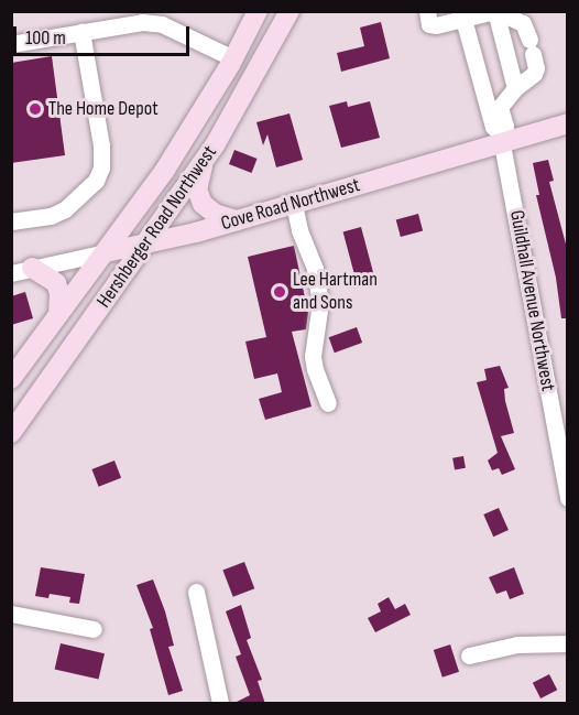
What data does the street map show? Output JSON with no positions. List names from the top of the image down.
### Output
{
  "streets": {
    "main road": ["Cove Road Northwest", "Hershberger Road Northwest"],
    "street": ["Guildhall Avenue Northwest"]
  },
  "crossings": [
    ["Cove Road Northwest", "Hershberger Road Northwest"],
    ["Cove Road Northwest", "Guildhall Avenue Northwest"]
  ],
  "places": ["The Home Depot", "Lee Hartman and Sons"],
  "scale_bar": "100 m"
}
